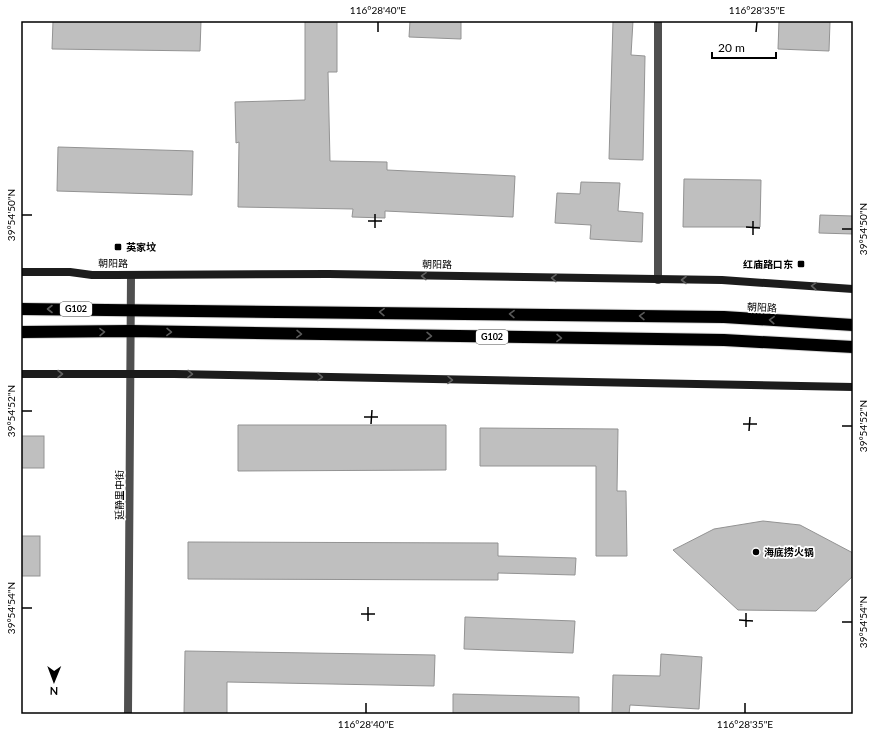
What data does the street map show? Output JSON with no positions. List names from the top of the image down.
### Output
{
  "streets": {
    "highway": ["朝阳路", "G102"],
    "street": ["延静里中街"]
  },
  "crossings": [
    ["朝阳路", "延静里中街"],
    ["G102", "延静里中街"]
  ],
  "places": {
    "transit": ["英家坟", "红庙路口东"],
    "other": ["海底捞火锅"]
  },
  "scale_bar": "20 m",
  "north": "bottom",
  "coordinates": [
    "116°28'40\"E",
    "116°28'35\"E",
    "39°54'50\"N",
    "39°54'52\"N",
    "39°54'54\"N"
  ]
}
